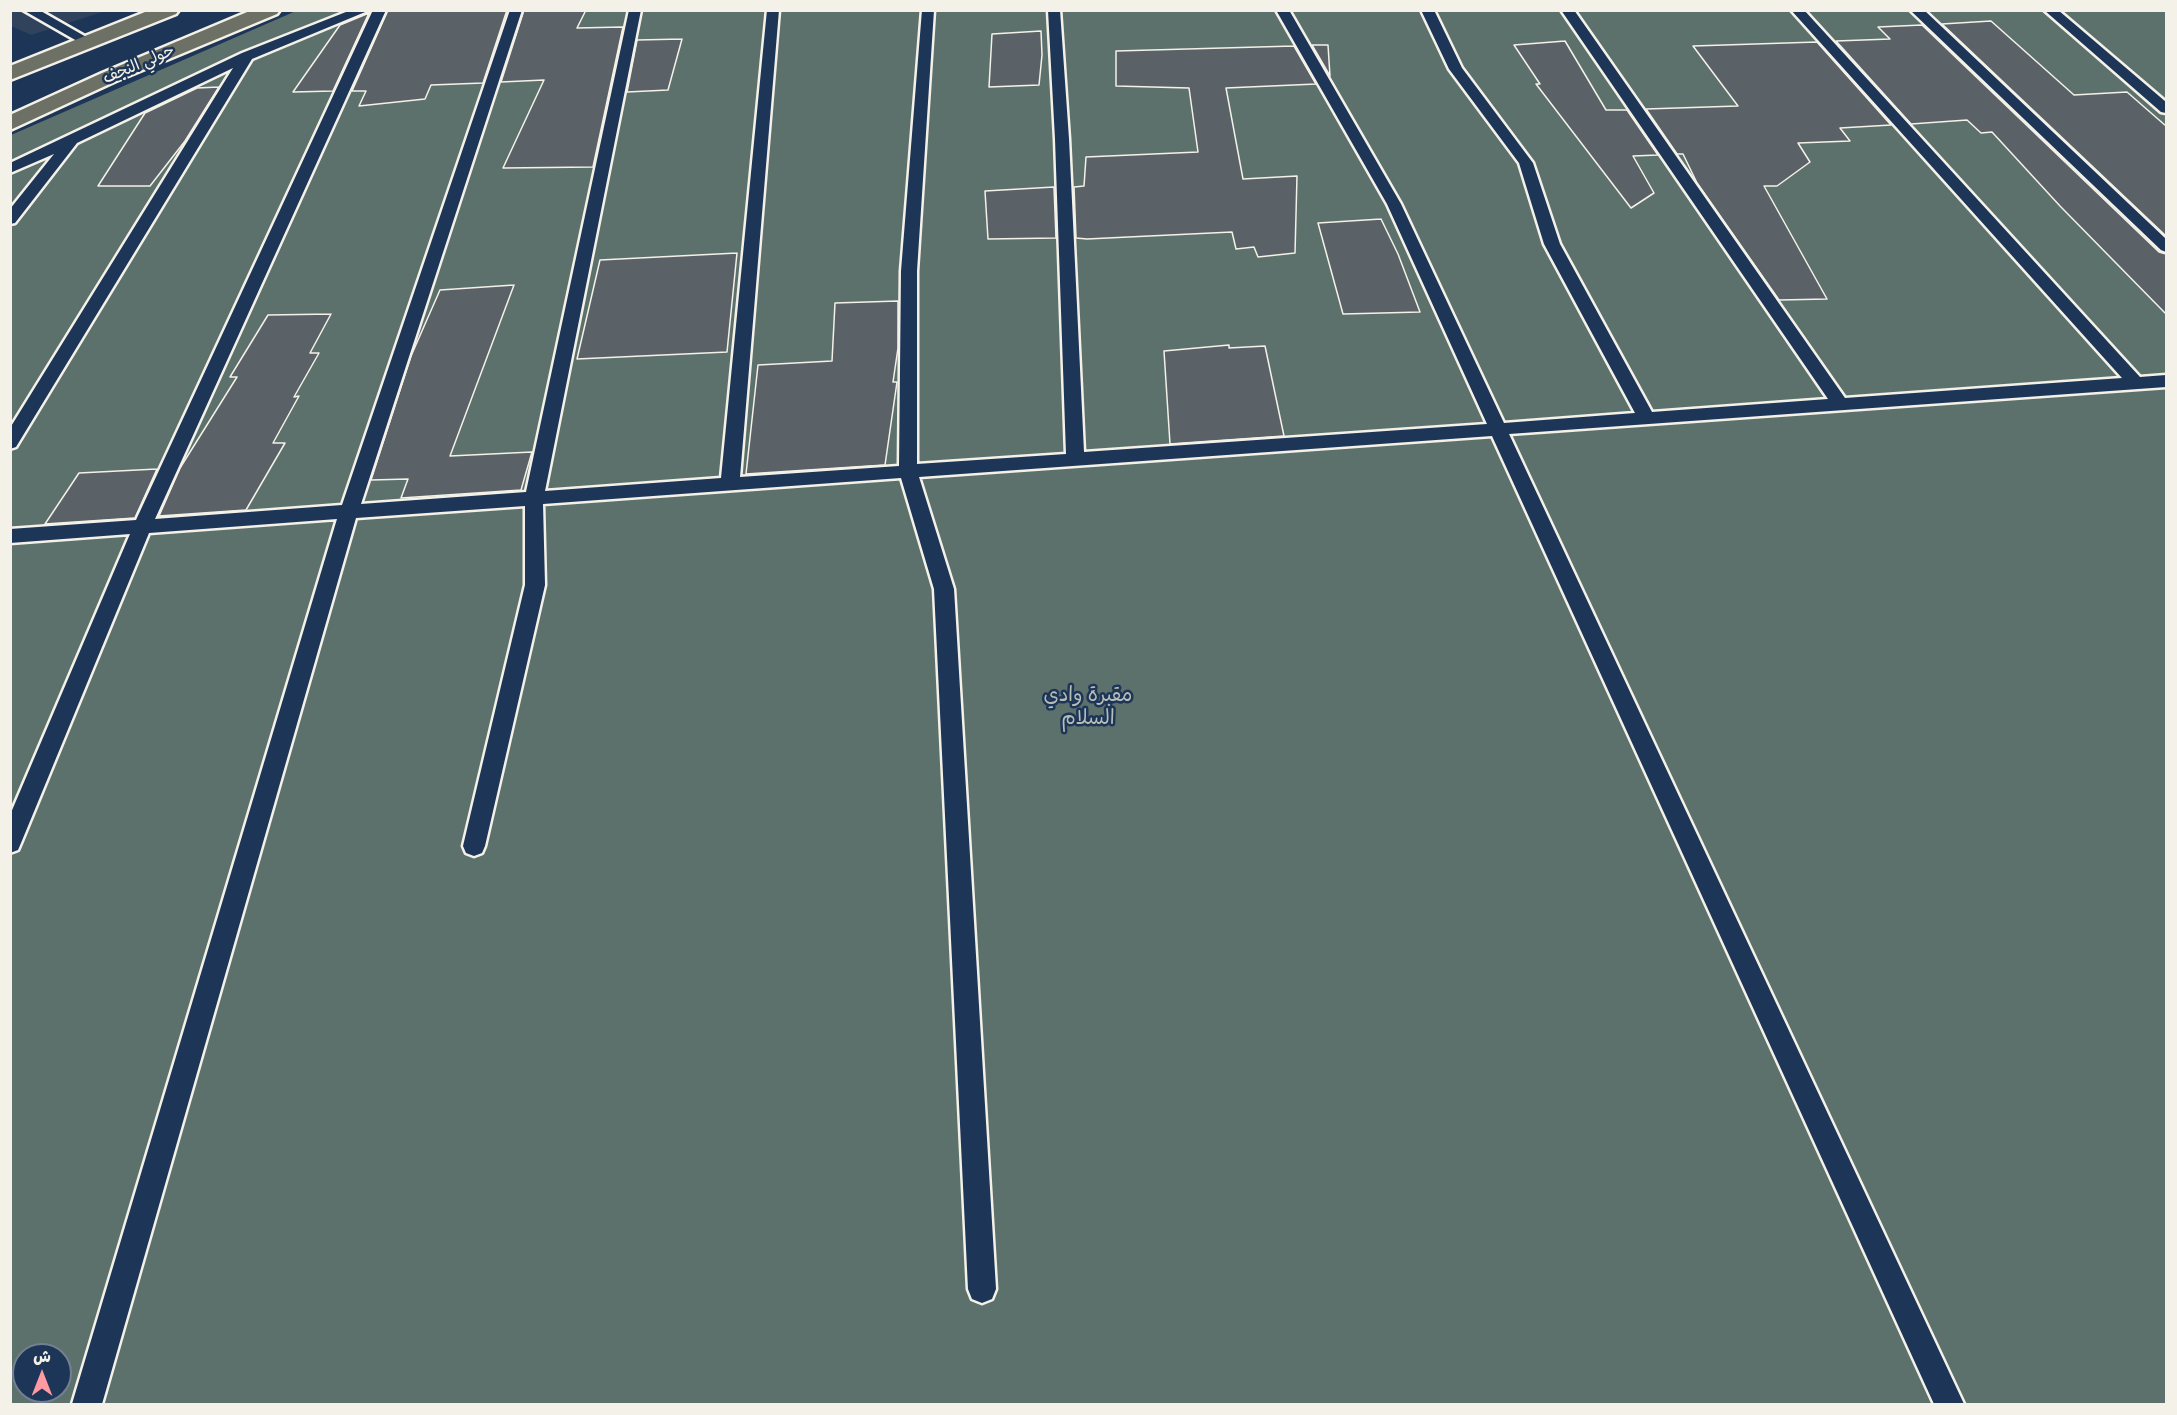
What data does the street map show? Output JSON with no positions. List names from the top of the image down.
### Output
{
  "streets": {
    "main road": ["حولي النجف"]
  },
  "parks": ["مقبرة وادي السلام"],
  "north": "top"
}
